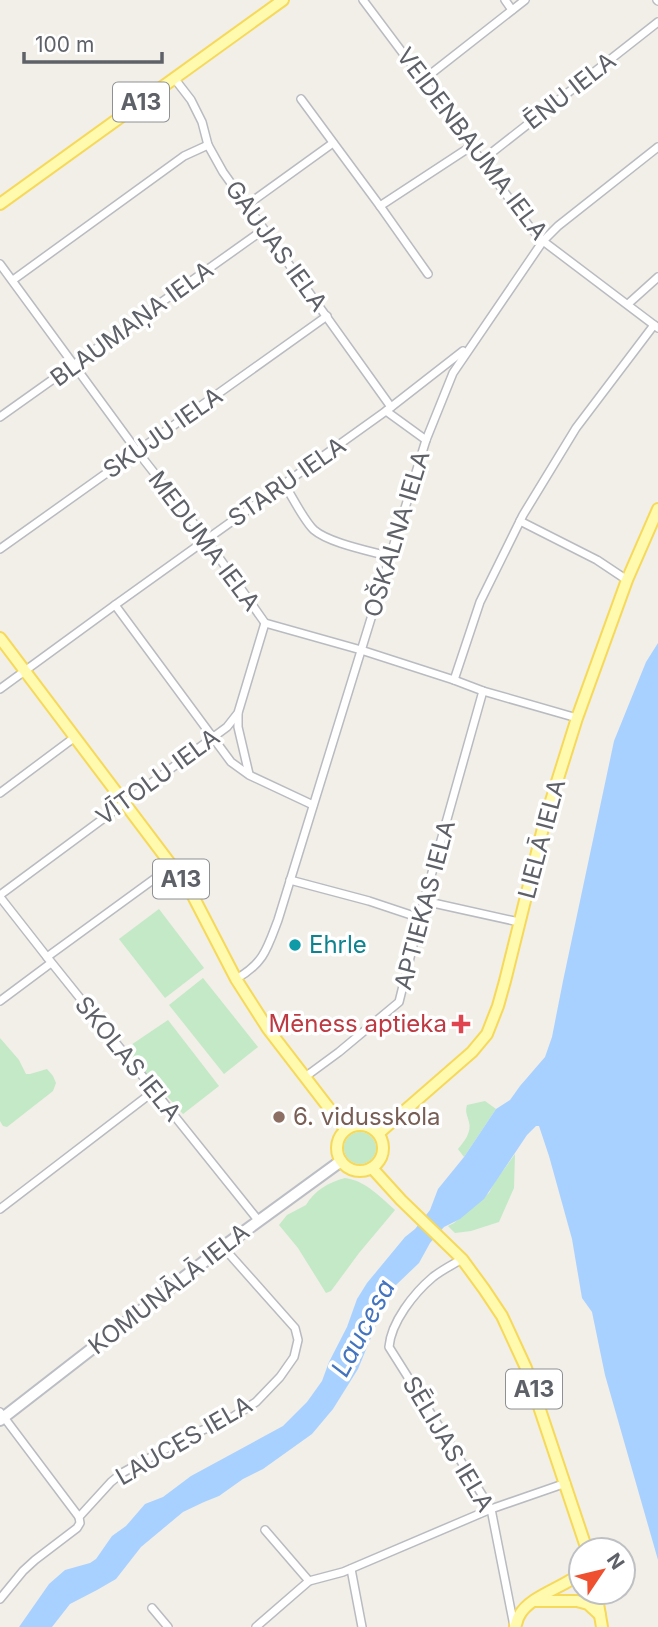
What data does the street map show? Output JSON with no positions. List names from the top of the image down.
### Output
{
  "streets": {
    "main road": ["A13", "LIELĀ IELA", "SĒLIJAS IELA"],
    "street": [
      "ĒNU IELA",
      "VEIDENBAUMA IELA",
      "GAUJAS IELA",
      "BLAUMAŅA IELA",
      "SKUJU IELA",
      "STARU IELA",
      "OŠKALNA IELA",
      "MEDUMA IELA",
      "VĪTOLU IELA",
      "APTIEKAS IELA",
      "SKOLAS IELA",
      "KOMUNĀLĀ IELA",
      "LAUCES IELA"
    ]
  },
  "crossings": [
    ["ĒNU IELA", "VEIDENBAUMA IELA"],
    ["A13", "GAUJAS IELA"],
    ["A13", "STARU IELA"],
    ["A13", "OŠKALNA IELA"],
    ["A13", "VĪTOLU IELA"],
    ["A13", "LIELĀ IELA"],
    ["A13", "APTIEKAS IELA"],
    ["A13", "KOMUNĀLĀ IELA"],
    ["A13", "SĒLIJAS IELA"],
    ["VEIDENBAUMA IELA", "OŠKALNA IELA"],
    ["GAUJAS IELA", "BLAUMAŅA IELA"],
    ["GAUJAS IELA", "SKUJU IELA"],
    ["GAUJAS IELA", "STARU IELA"],
    ["GAUJAS IELA", "OŠKALNA IELA"],
    ["BLAUMAŅA IELA", "MEDUMA IELA"],
    ["SKUJU IELA", "MEDUMA IELA"],
    ["STARU IELA", "OŠKALNA IELA"],
    ["STARU IELA", "MEDUMA IELA"],
    ["OŠKALNA IELA", "MEDUMA IELA"],
    ["MEDUMA IELA", "VĪTOLU IELA"],
    ["MEDUMA IELA", "LIELĀ IELA"],
    ["MEDUMA IELA", "APTIEKAS IELA"],
    ["VĪTOLU IELA", "SKOLAS IELA"],
    ["LIELĀ IELA", "KOMUNĀLĀ IELA"],
    ["SKOLAS IELA", "KOMUNĀLĀ IELA"],
    ["KOMUNĀLĀ IELA", "LAUCES IELA"]
  ],
  "water": ["Laucesa"],
  "places": {
    "other": ["Ehrle", "6. vidusskola"],
    "health": ["Mēness aptieka"]
  },
  "scale_bar": "100 m",
  "north": "top right"
}
